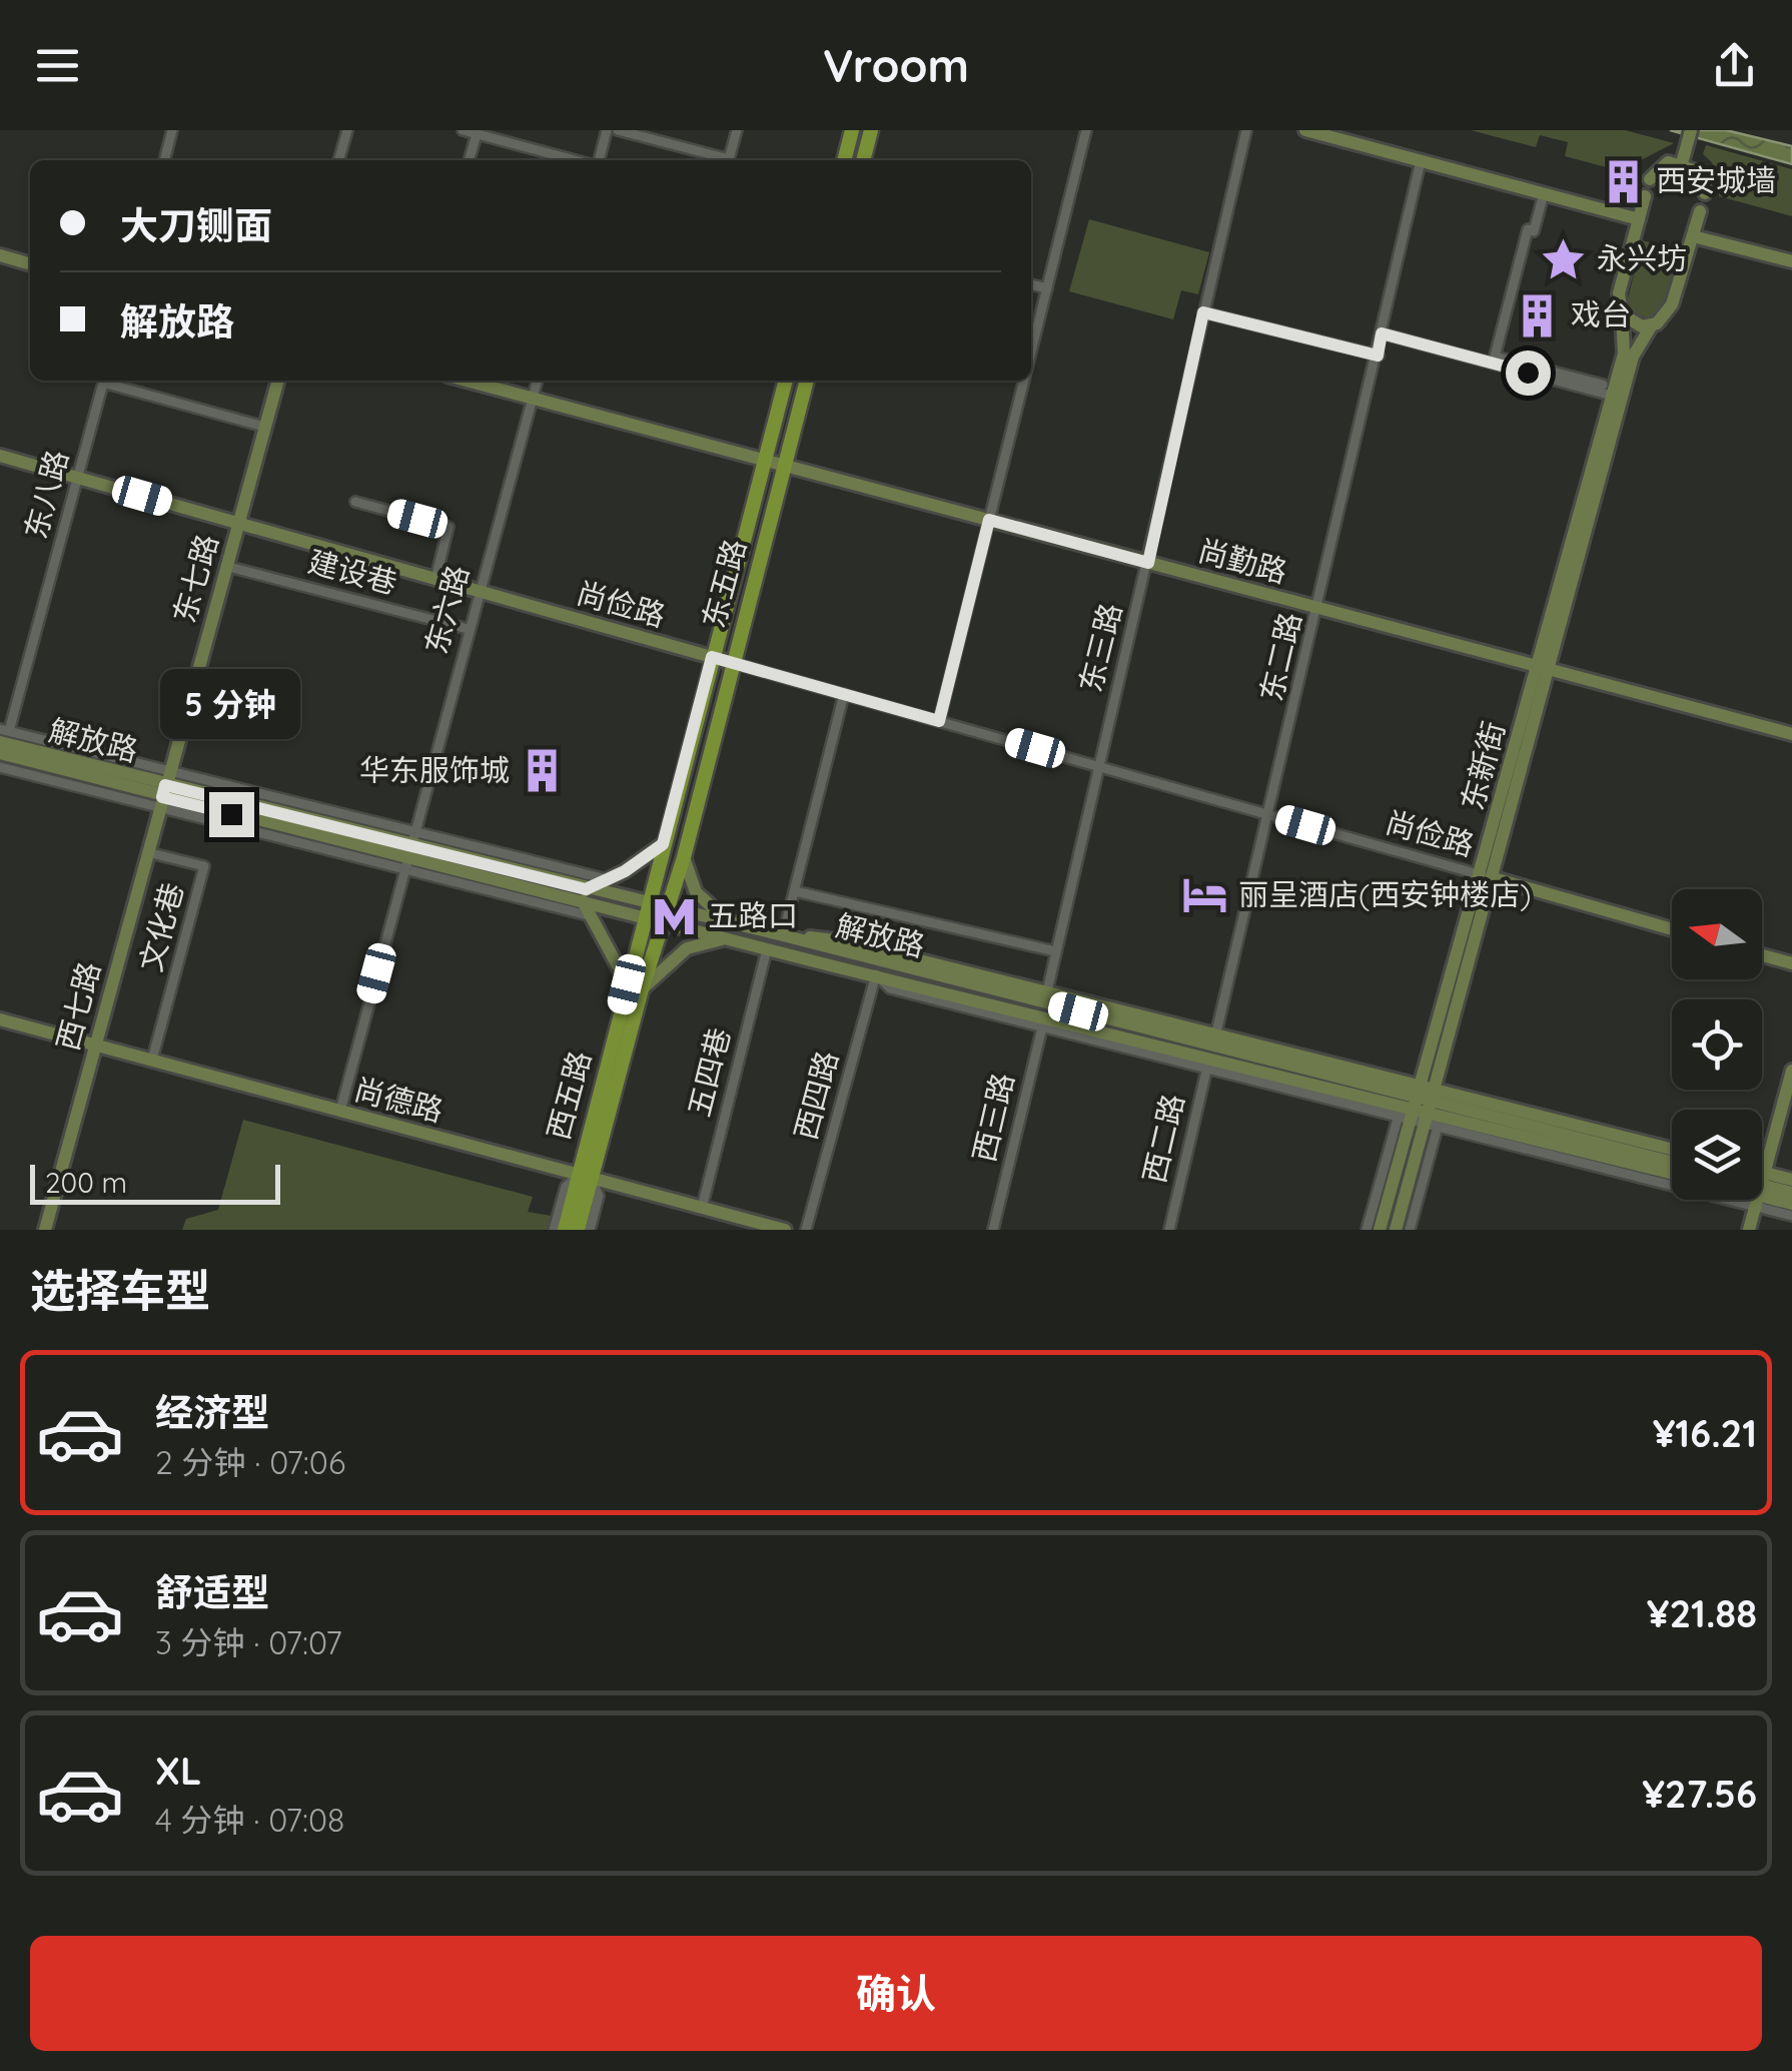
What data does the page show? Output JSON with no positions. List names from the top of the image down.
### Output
{
  "streets": {
    "main road": [
      "尚勤路",
      "东七路",
      "东五路",
      "尚俭路",
      "解放路",
      "东新街",
      "西七路",
      "西五路",
      "尚德路"
    ],
    "street": [
      "东八路",
      "建设巷",
      "东六路",
      "东三路",
      "东二路",
      "文化巷",
      "五四巷",
      "西四路",
      "西三路",
      "西二路"
    ]
  },
  "crossings": [
    ["东八路", "尚俭路"],
    ["东八路", "解放路"],
    ["尚勤路", "东五路"],
    ["尚勤路", "东六路"],
    ["尚勤路", "东三路"],
    ["尚勤路", "东二路"],
    ["尚勤路", "东新街"],
    ["建设巷", "东七路"],
    ["建设巷", "东六路"],
    ["东七路", "尚俭路"],
    ["东七路", "解放路"],
    ["东七路", "西七路"],
    ["东五路", "尚俭路"],
    ["东五路", "解放路"],
    ["东五路", "西五路"],
    ["尚俭路", "东六路"],
    ["尚俭路", "东三路"],
    ["尚俭路", "东二路"],
    ["尚俭路", "东新街"],
    ["东六路", "解放路"],
    ["东六路", "尚德路"],
    ["东三路", "解放路"],
    ["东二路", "解放路"],
    ["东二路", "西二路"],
    ["解放路", "东新街"],
    ["解放路", "西七路"],
    ["解放路", "五四巷"],
    ["解放路", "西五路"],
    ["解放路", "西四路"],
    ["解放路", "西三路"],
    ["解放路", "西二路"],
    ["文化巷", "西七路"],
    ["文化巷", "尚德路"],
    ["西七路", "尚德路"],
    ["五四巷", "尚德路"],
    ["西五路", "尚德路"]
  ],
  "places": {
    "building": ["西安城墙", "戏台", "华东服饰城"],
    "place": ["永兴坊"],
    "hotel": ["丽呈酒店(西安钟楼店)"],
    "metro station": ["五路口"]
  },
  "scale_bar": "200 m",
  "north": "left",
  "page": {
    "header": "Vroom",
    "banner": ["大刀铡面", "解放路"],
    "bubble": "5 分钟",
    "scale": "200 m",
    "heading": "选择车型",
    "list": [
      {
        "name": "经济型",
        "note": "2 分钟 · 07:06",
        "value": "¥16.21"
      },
      {
        "name": "舒适型",
        "note": "3 分钟 · 07:07",
        "value": "¥21.88"
      },
      {
        "name": "XL",
        "note": "4 分钟 · 07:08",
        "value": "¥27.56"
      }
    ],
    "buttons": "确认"
  }
}
